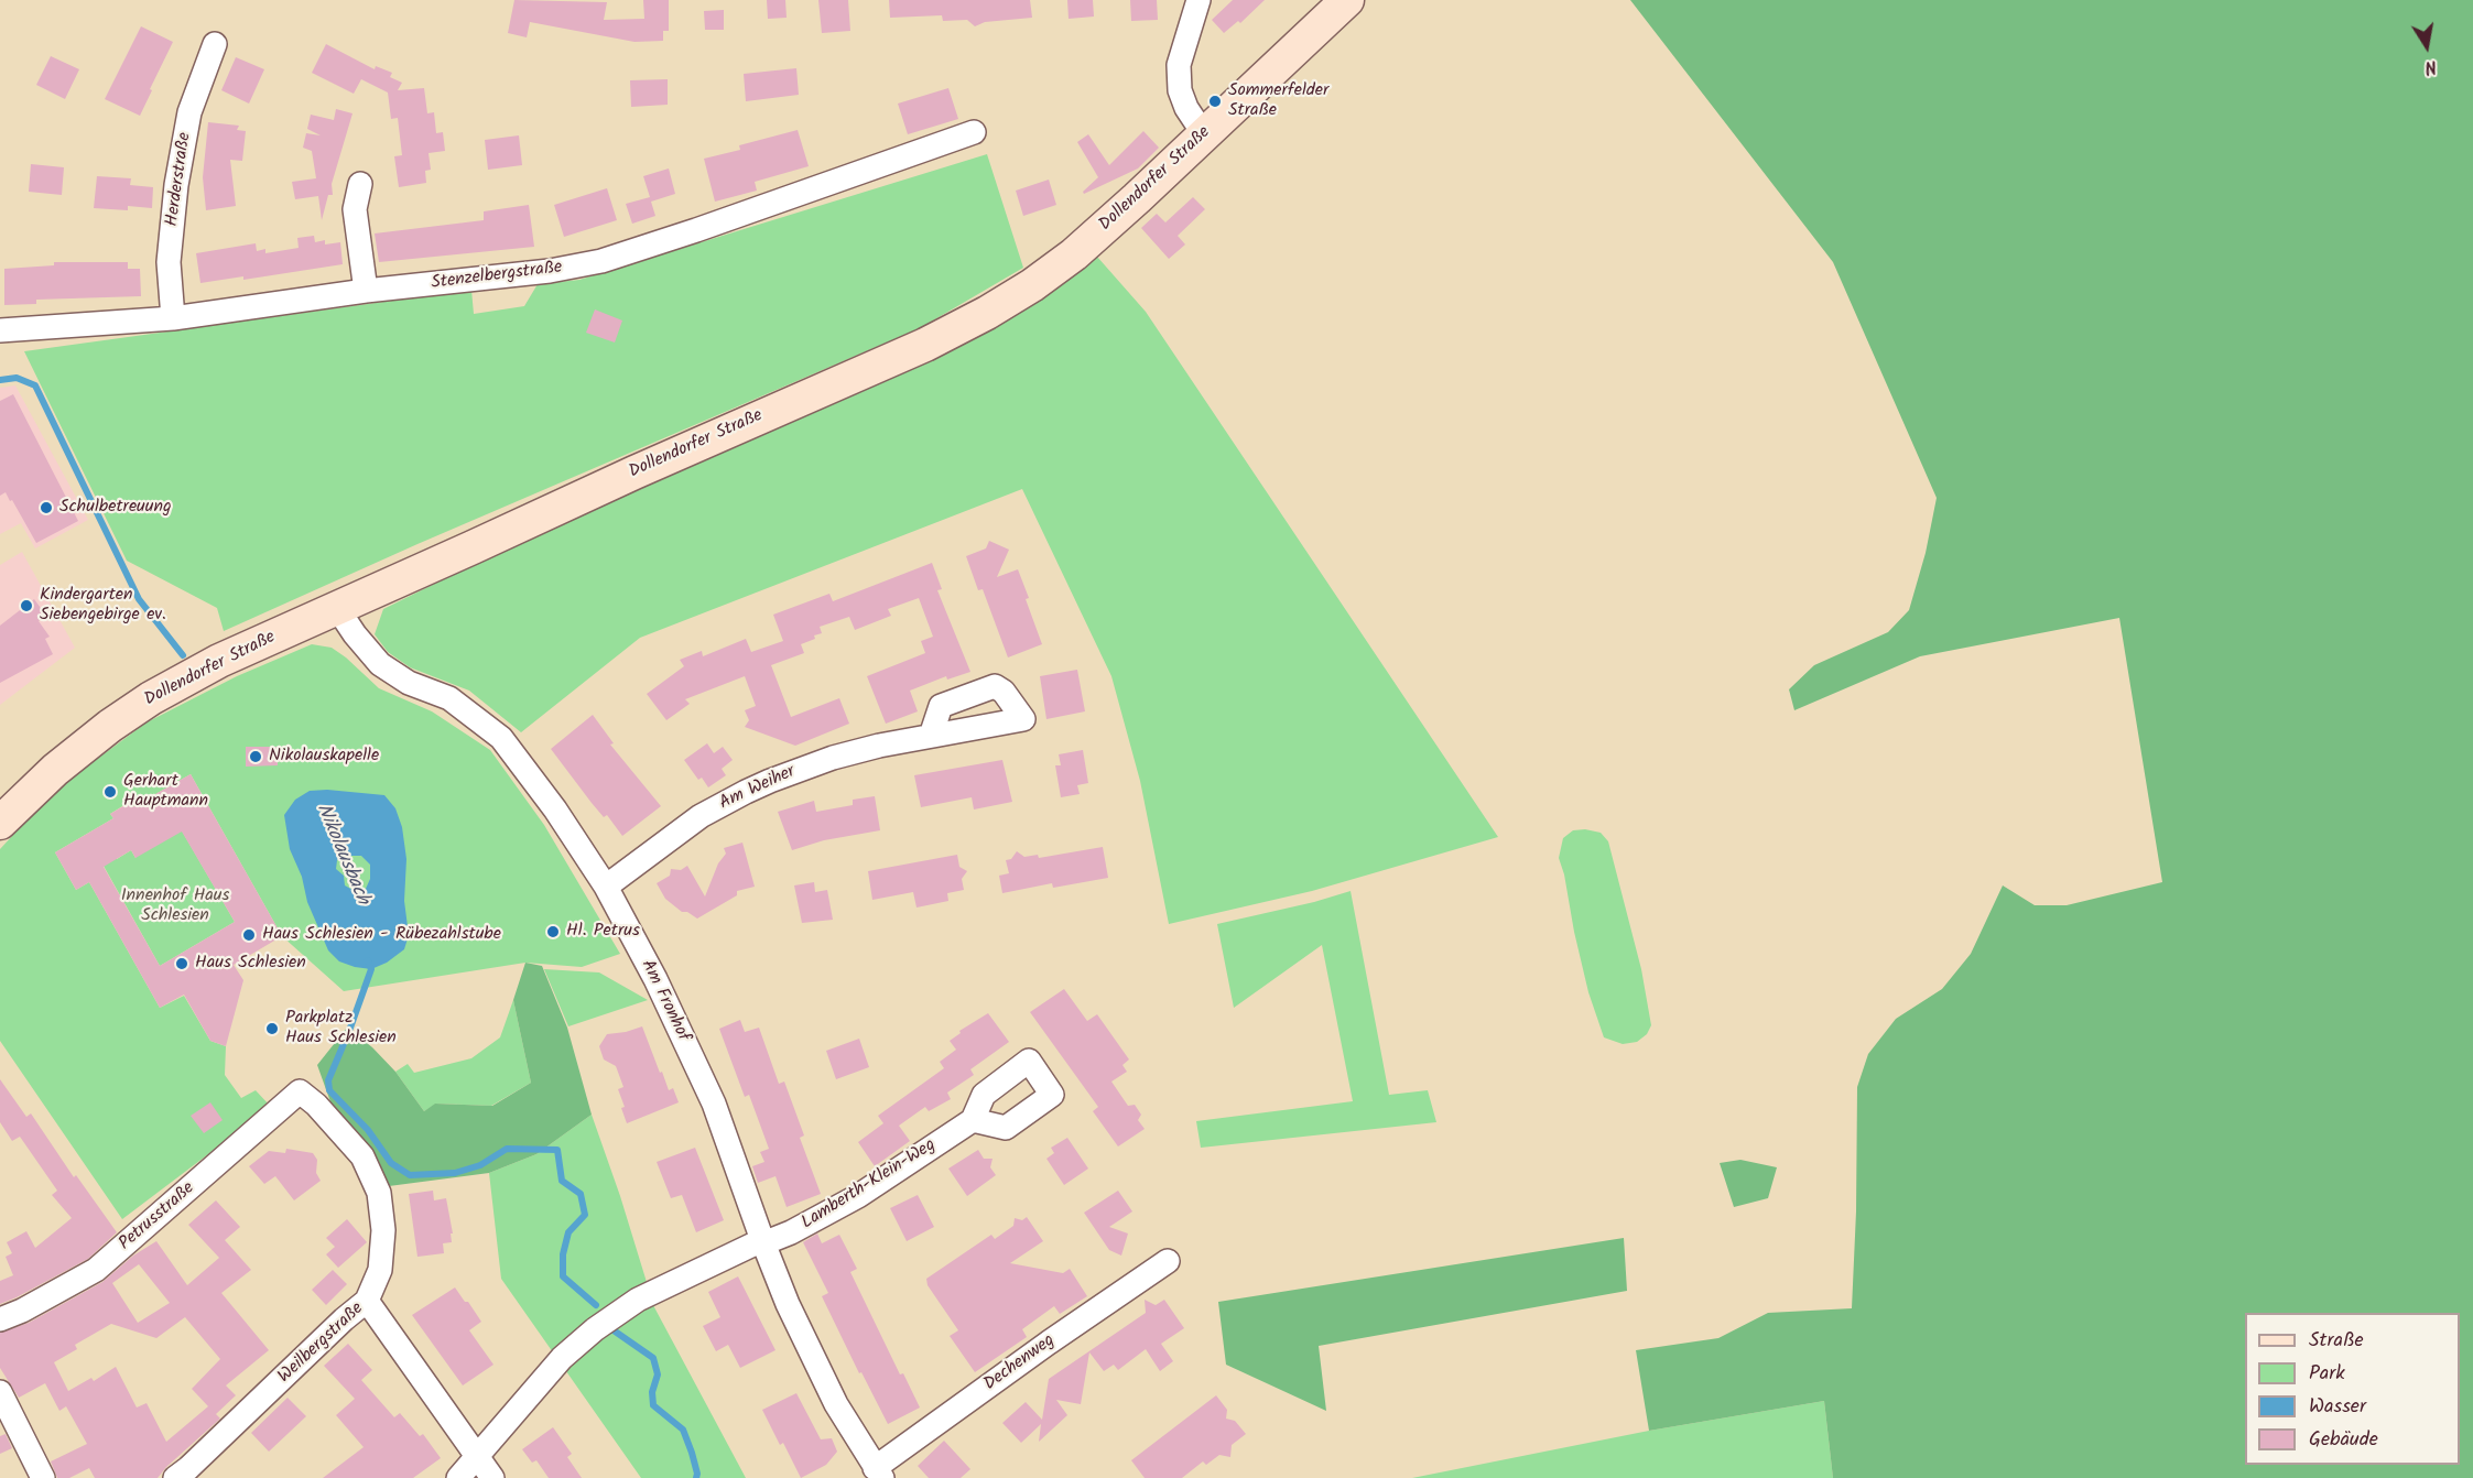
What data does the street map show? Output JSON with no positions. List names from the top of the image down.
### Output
{
  "streets": {
    "main road": ["Dollendorfer Straße"],
    "street": [
      "Herderstraße",
      "Stenzelbergstraße",
      "Am Weiher",
      "Am Fronhof",
      "Lamberth-Klein-Weg",
      "Petrusstraße",
      "Weilbergstraße",
      "Dechenweg"
    ]
  },
  "crossings": [
    ["Herderstraße", "Stenzelbergstraße"],
    ["Dollendorfer Straße", "Am Fronhof"],
    ["Am Weiher", "Am Fronhof"],
    ["Am Fronhof", "Lamberth-Klein-Weg"],
    ["Am Fronhof", "Dechenweg"],
    ["Lamberth-Klein-Weg", "Weilbergstraße"],
    ["Petrusstraße", "Weilbergstraße"]
  ],
  "water": ["Nikolausbach"],
  "parks": ["Innenhof Haus Schlesien"],
  "places": [
    "Sommerfelder Straße",
    "Schulbetreuung",
    "Kindergarten Siebengebirge ev.",
    "Nikolauskapelle",
    "Gerhart Hauptmann",
    "Hl. Petrus",
    "Haus Schlesien - Rübezahlstube",
    "Haus Schlesien",
    "Parkplatz Haus Schlesien"
  ],
  "legend": [
    "Straße",
    "Park",
    "Wasser",
    "Gebäude"
  ],
  "north": "bottom"
}
